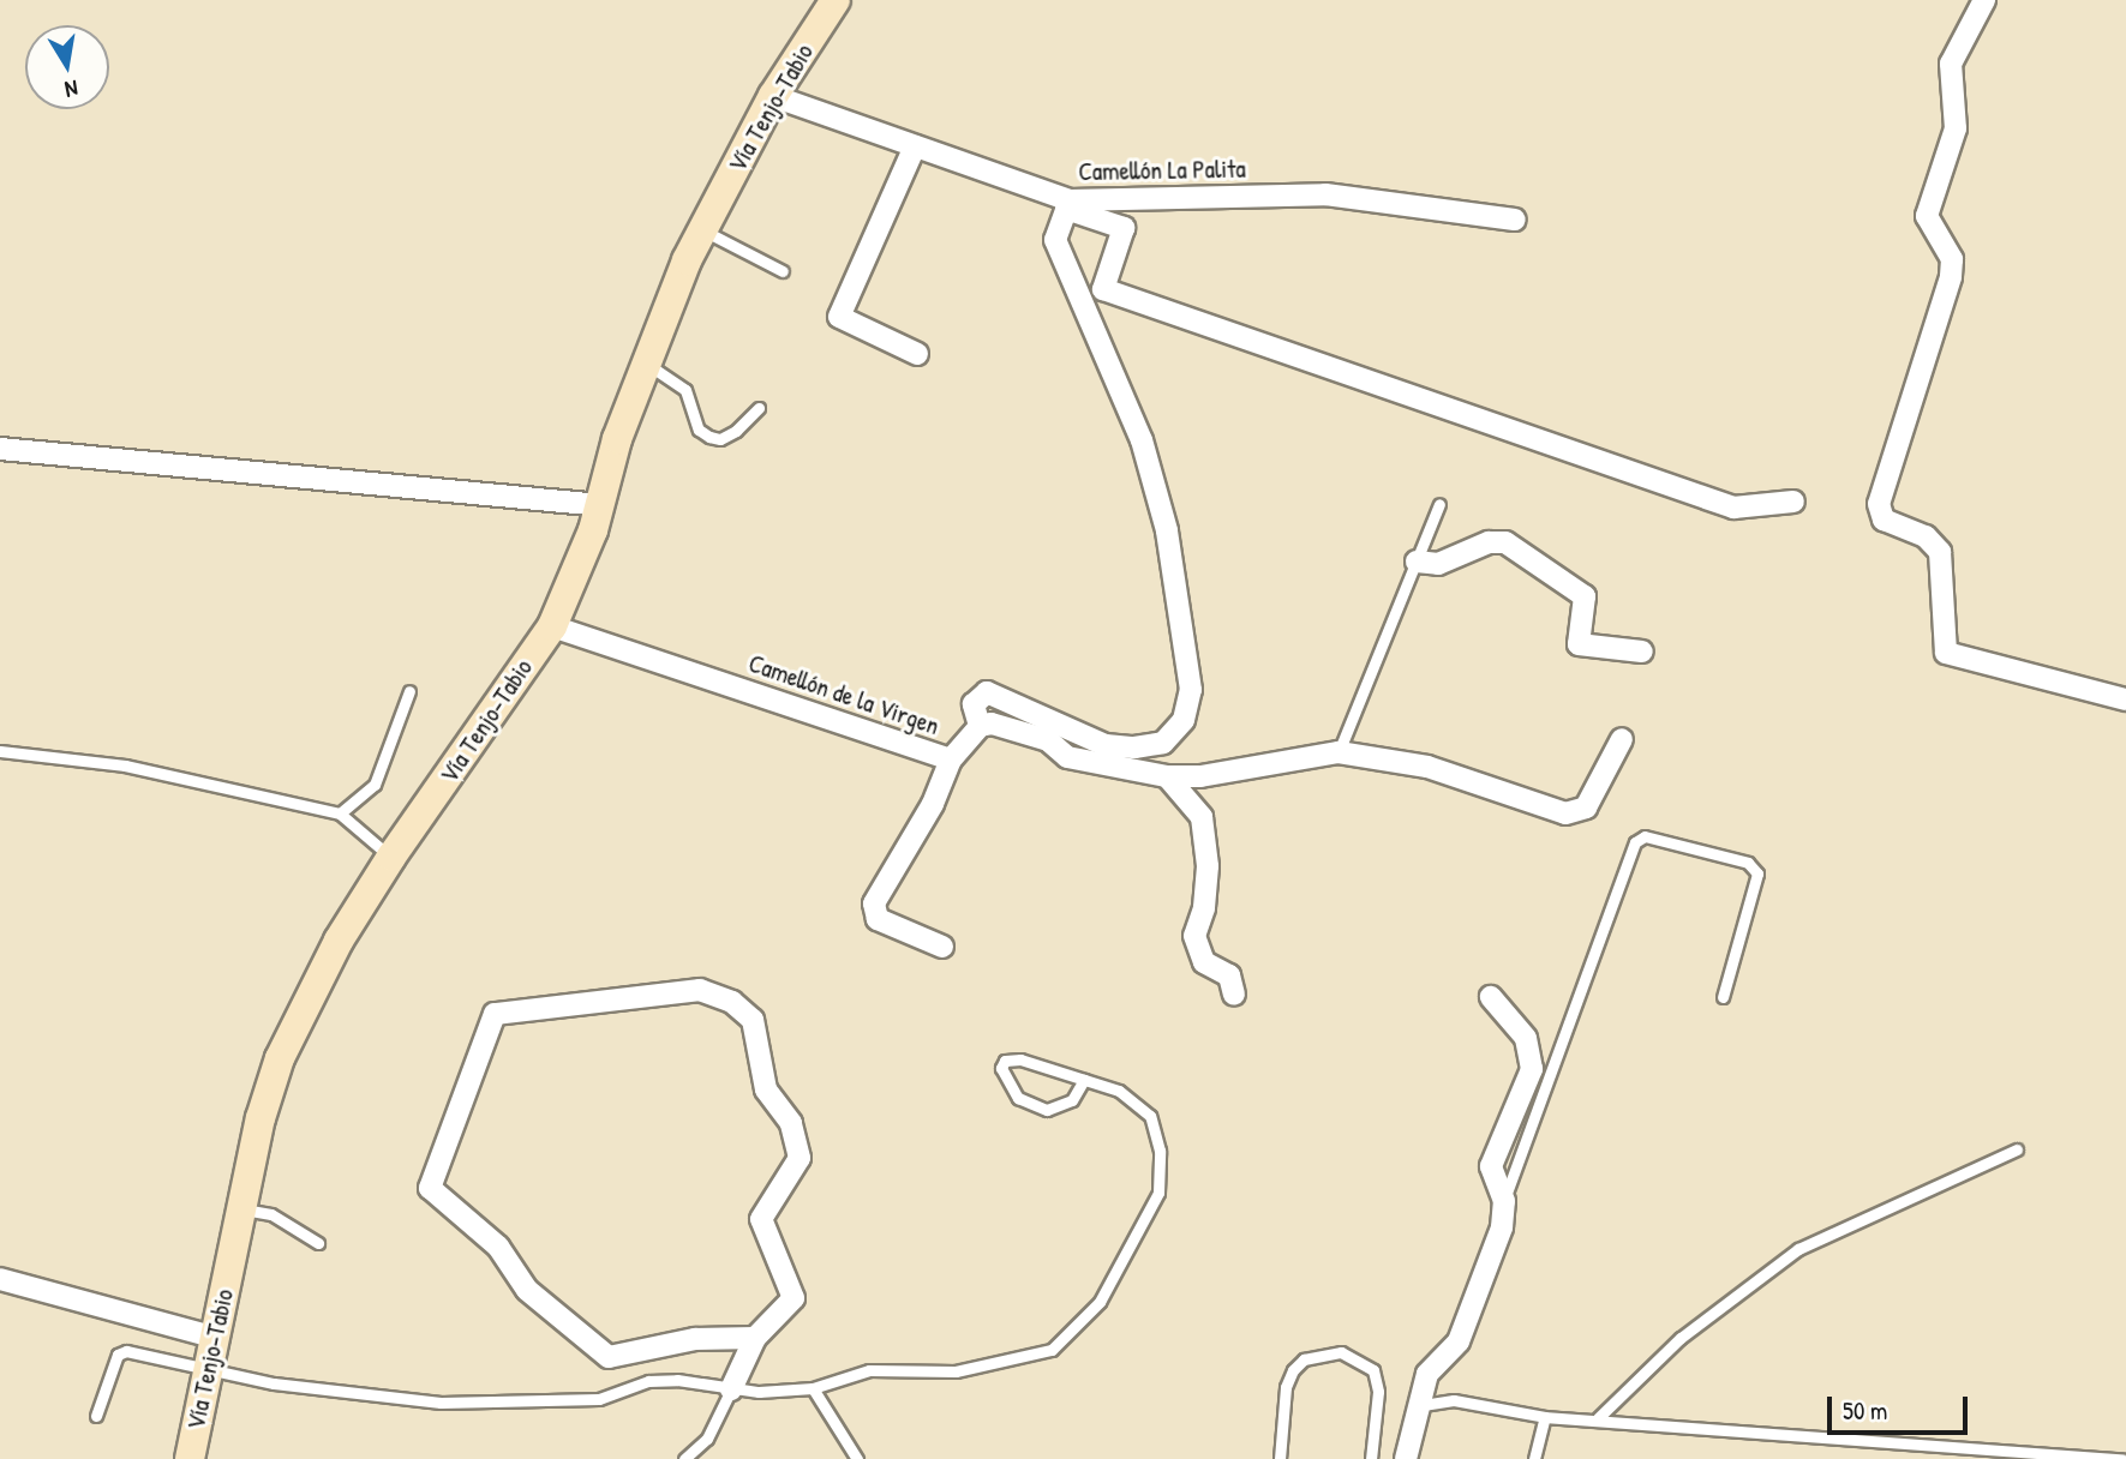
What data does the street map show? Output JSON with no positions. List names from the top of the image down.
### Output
{
  "streets": {
    "main road": ["Vía Tenjo-Tabio"],
    "street": ["Camellón La Palita", "Camellón de la Virgen"]
  },
  "crossings": [
    ["Vía Tenjo-Tabio", "Camellón La Palita"],
    ["Vía Tenjo-Tabio", "Camellón de la Virgen"]
  ],
  "scale_bar": "50 m",
  "north": "bottom"
}
